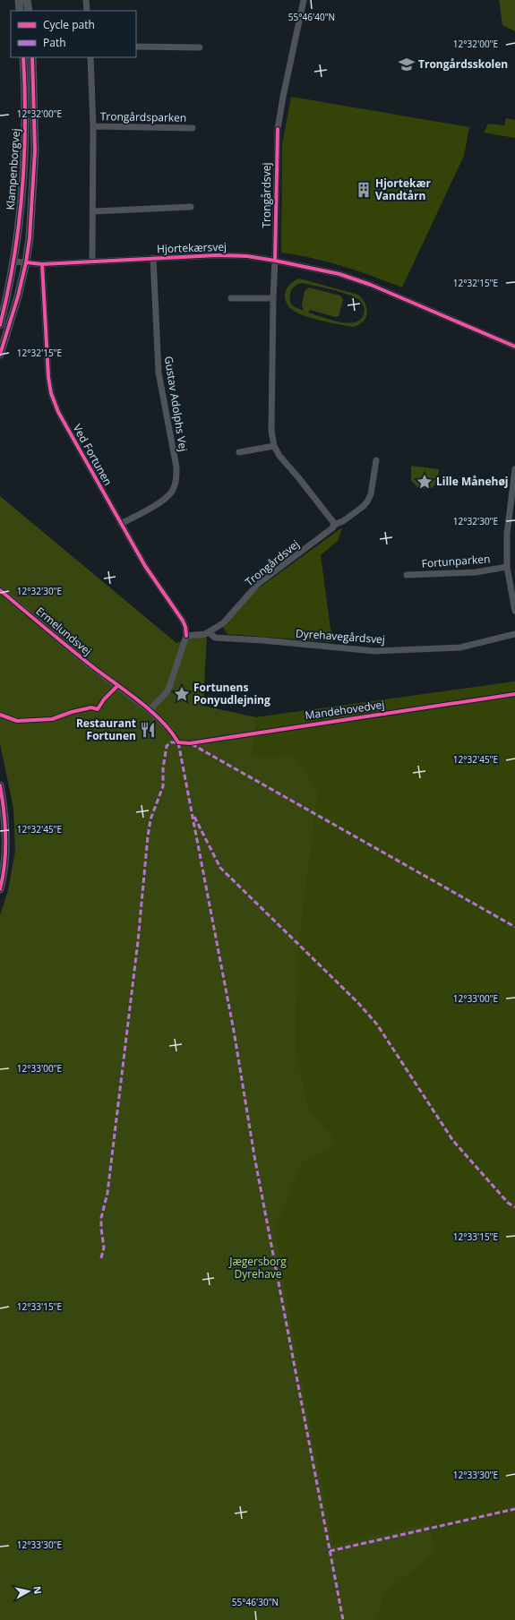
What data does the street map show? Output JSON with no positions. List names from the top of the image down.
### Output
{
  "streets": {
    "street": [
      "Trongårdsparken",
      "Klampenborgvej",
      "Trongårdsvej",
      "Hjortekærsvej",
      "Gustav Adolphs Vej",
      "Ved Fortunen",
      "Fortunparken",
      "Ermelundsvej",
      "Dyrehavegårdsvej"
    ],
    "cycle path": ["Mandehovedvej"]
  },
  "crossings": [
    ["Trongårdsparken", "Hjortekærsvej"],
    ["Klampenborgvej", "Hjortekærsvej"],
    ["Trongårdsvej", "Hjortekærsvej"],
    ["Trongårdsvej", "Ved Fortunen"],
    ["Trongårdsvej", "Dyrehavegårdsvej"],
    ["Hjortekærsvej", "Gustav Adolphs Vej"],
    ["Hjortekærsvej", "Ved Fortunen"],
    ["Gustav Adolphs Vej", "Ved Fortunen"]
  ],
  "parks": ["Jægersborg Dyrehave"],
  "places": {
    "school or university": ["Trongårdsskolen"],
    "building": ["Hjortekær Vandtårn"],
    "place": ["Lille Månehøj", "Fortunens Ponyudlejning"],
    "restaurant": ["Restaurant Fortunen"]
  },
  "legend": ["Cycle path", "Path"],
  "north": "right",
  "coordinates": [
    "55°46'40\"N",
    "12°32'00\"E",
    "12°32'15\"E",
    "12°32'30\"E",
    "12°32'45\"E",
    "12°33'00\"E",
    "12°33'15\"E",
    "12°33'30\"E",
    "55°46'30\"N"
  ]
}
